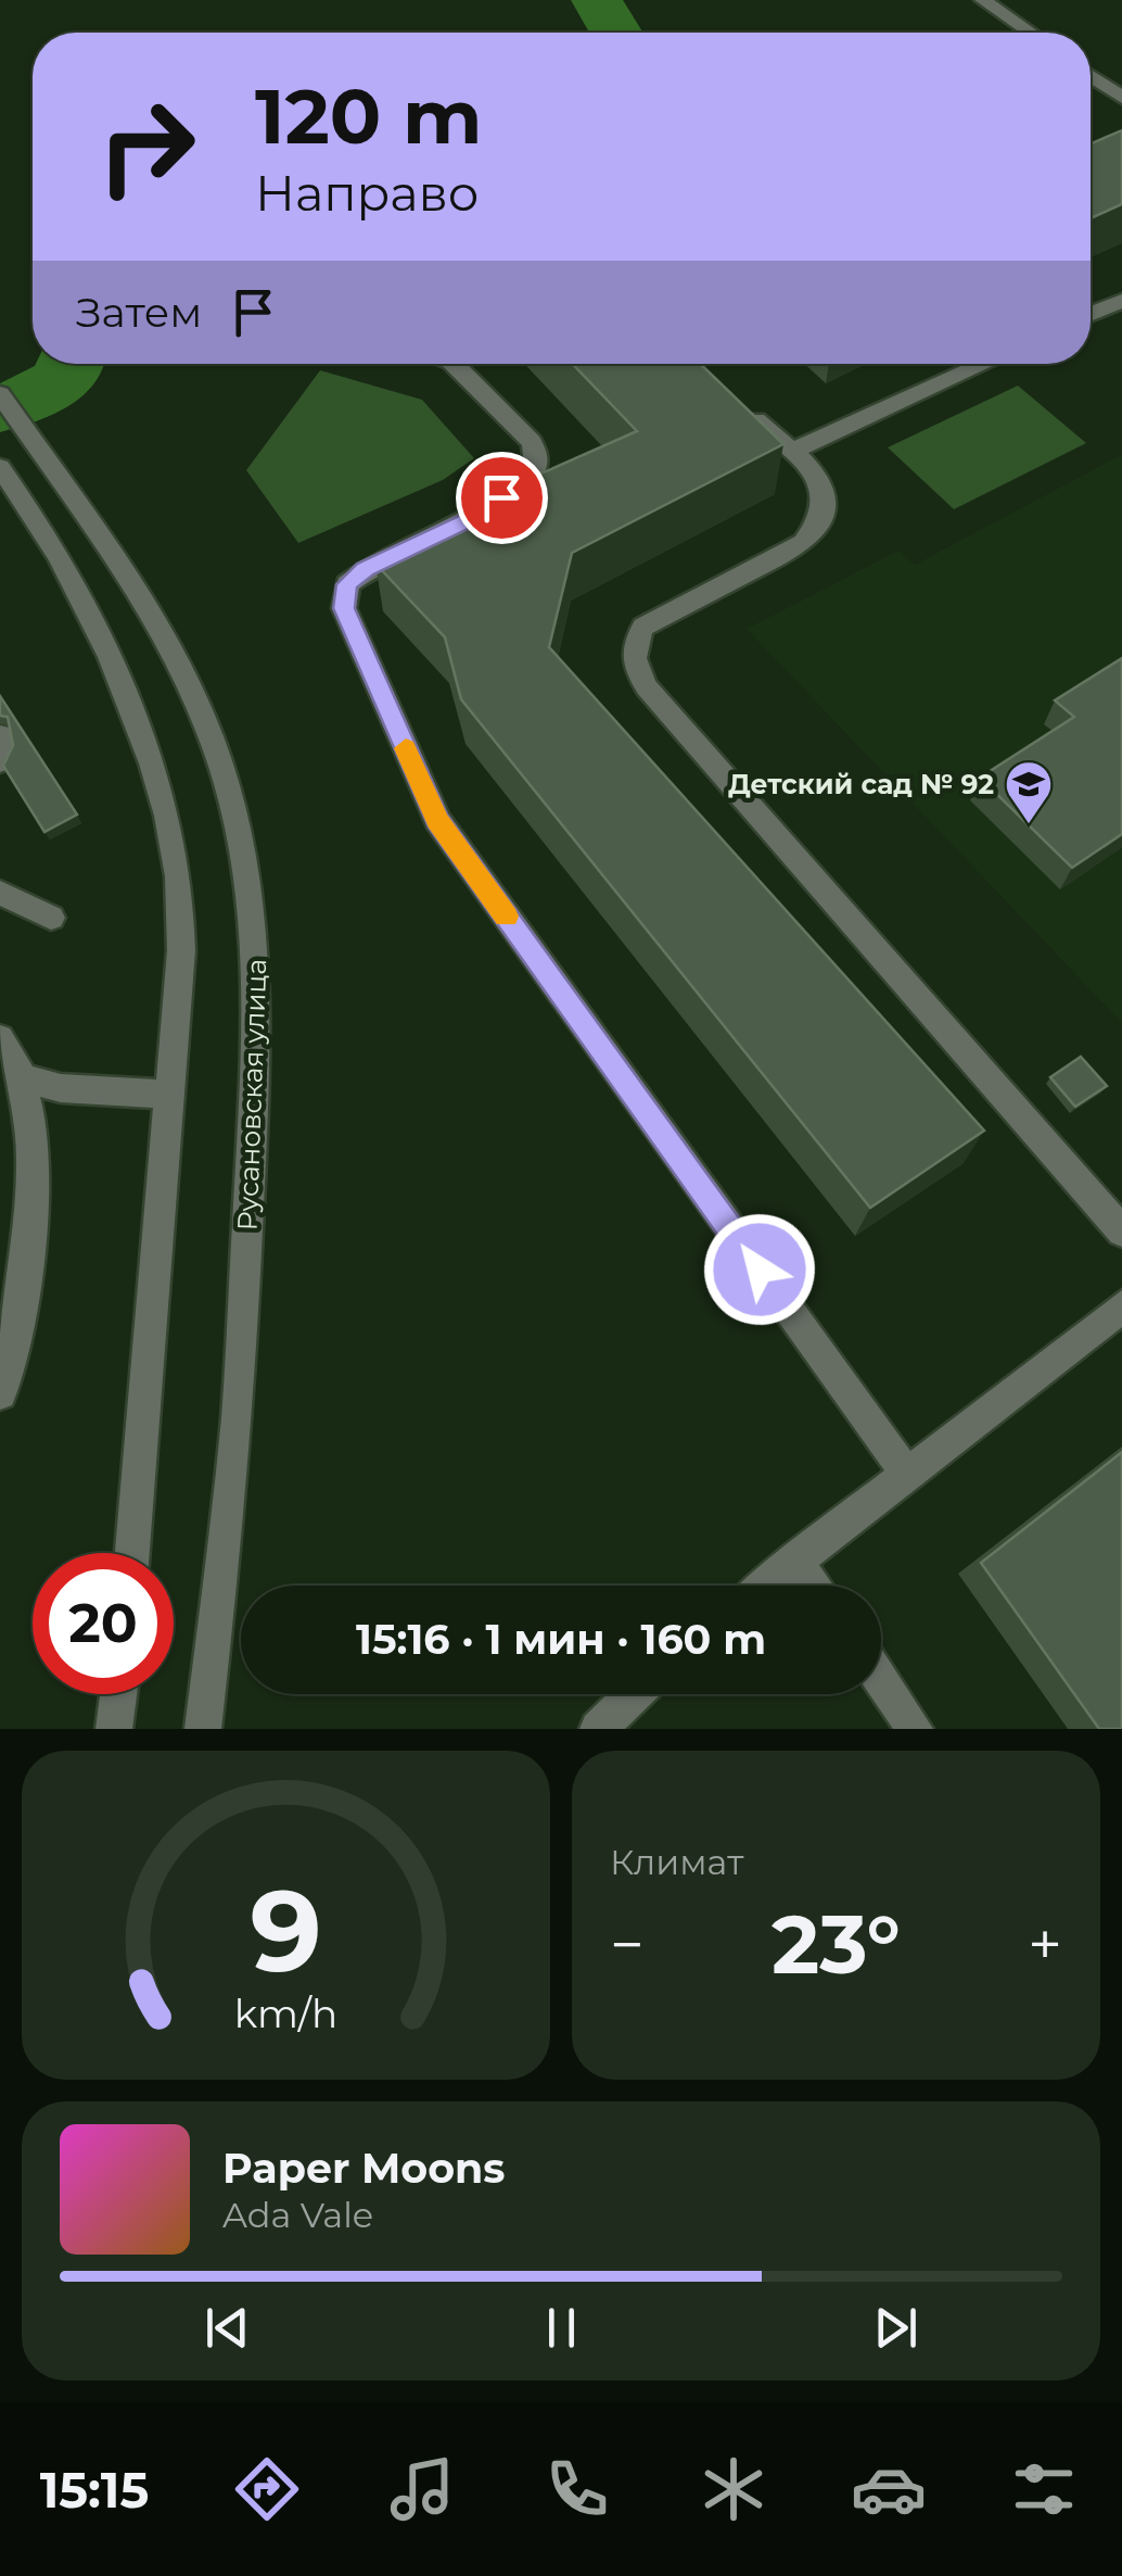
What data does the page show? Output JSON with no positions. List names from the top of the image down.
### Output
{
  "streets": {
    "street": ["Русановская улица"]
  },
  "places": {
    "school or university": ["Детский сад № 92"]
  },
  "page": {
    "turn": ["120 m", "Направо"],
    "then": "Затем",
    "limit": "20",
    "trip": "15:16 · 1 мин · 160 m",
    "tile": "Климат",
    "heat": ["−", "23°", "+"],
    "song": ["Paper Moons", "Ada Vale"],
    "tabs": "15:15",
    "gauge": ["9", "km/h"]
  }
}
